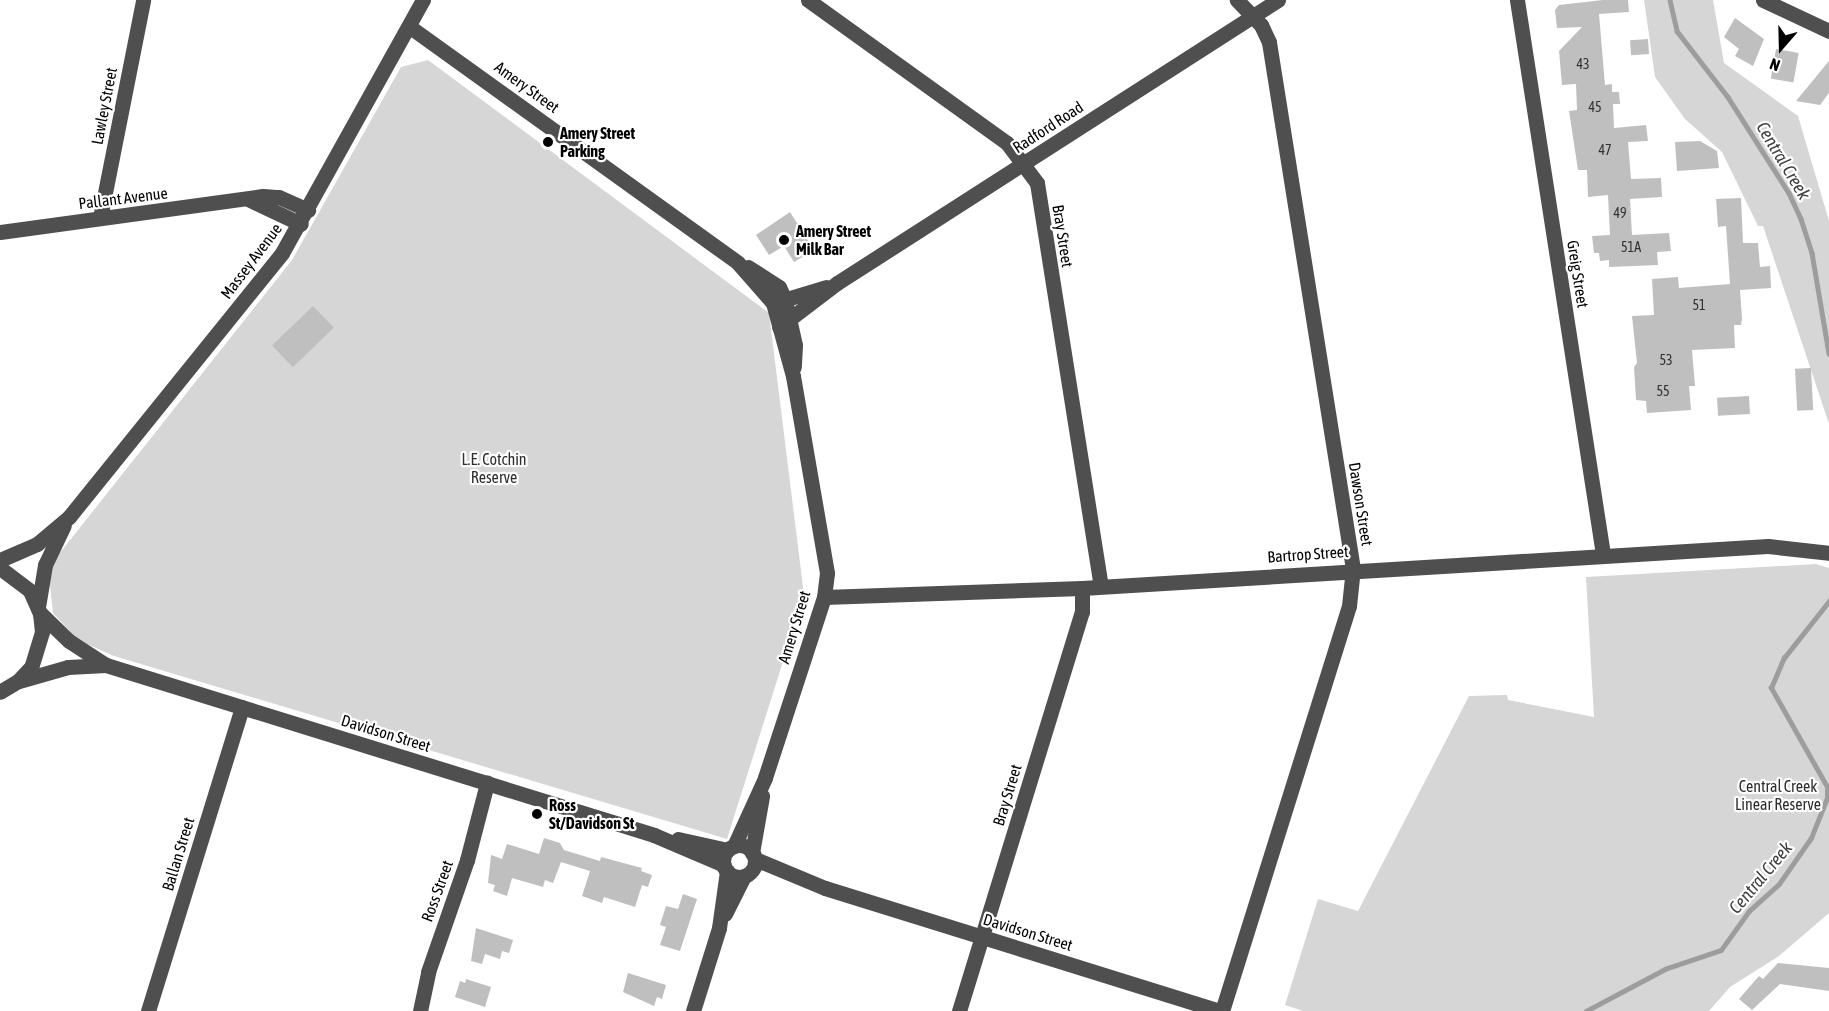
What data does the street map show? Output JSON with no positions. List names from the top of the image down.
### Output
{
  "streets": {
    "street": [
      "Amery Street",
      "Lawley Street",
      "Radford Road",
      "Pallant Avenue",
      "Bray Street",
      "Massey Avenue",
      "Greig Street",
      "Dawson Street",
      "Bartrop Street",
      "Davidson Street",
      "Ballan Street",
      "Ross Street"
    ]
  },
  "crossings": [
    ["Amery Street", "Radford Road"],
    ["Amery Street", "Massey Avenue"],
    ["Amery Street", "Bartrop Street"],
    ["Amery Street", "Davidson Street"],
    ["Lawley Street", "Pallant Avenue"],
    ["Radford Road", "Bray Street"],
    ["Radford Road", "Dawson Street"],
    ["Pallant Avenue", "Massey Avenue"],
    ["Bray Street", "Bartrop Street"],
    ["Bray Street", "Davidson Street"],
    ["Massey Avenue", "Davidson Street"],
    ["Greig Street", "Bartrop Street"],
    ["Dawson Street", "Bartrop Street"],
    ["Dawson Street", "Davidson Street"],
    ["Davidson Street", "Ballan Street"],
    ["Davidson Street", "Ross Street"]
  ],
  "water": ["Central Creek"],
  "parks": ["L.E. Cotchin Reserve", "Central Creek Linear Reserve"],
  "places": ["Amery Street Parking", "Amery Street Milk Bar", "Ross St/Davidson St"],
  "house_numbers": [
    "43",
    "45",
    "47",
    "49",
    "51A",
    "51",
    "53",
    "55"
  ],
  "north": "bottom"
}
